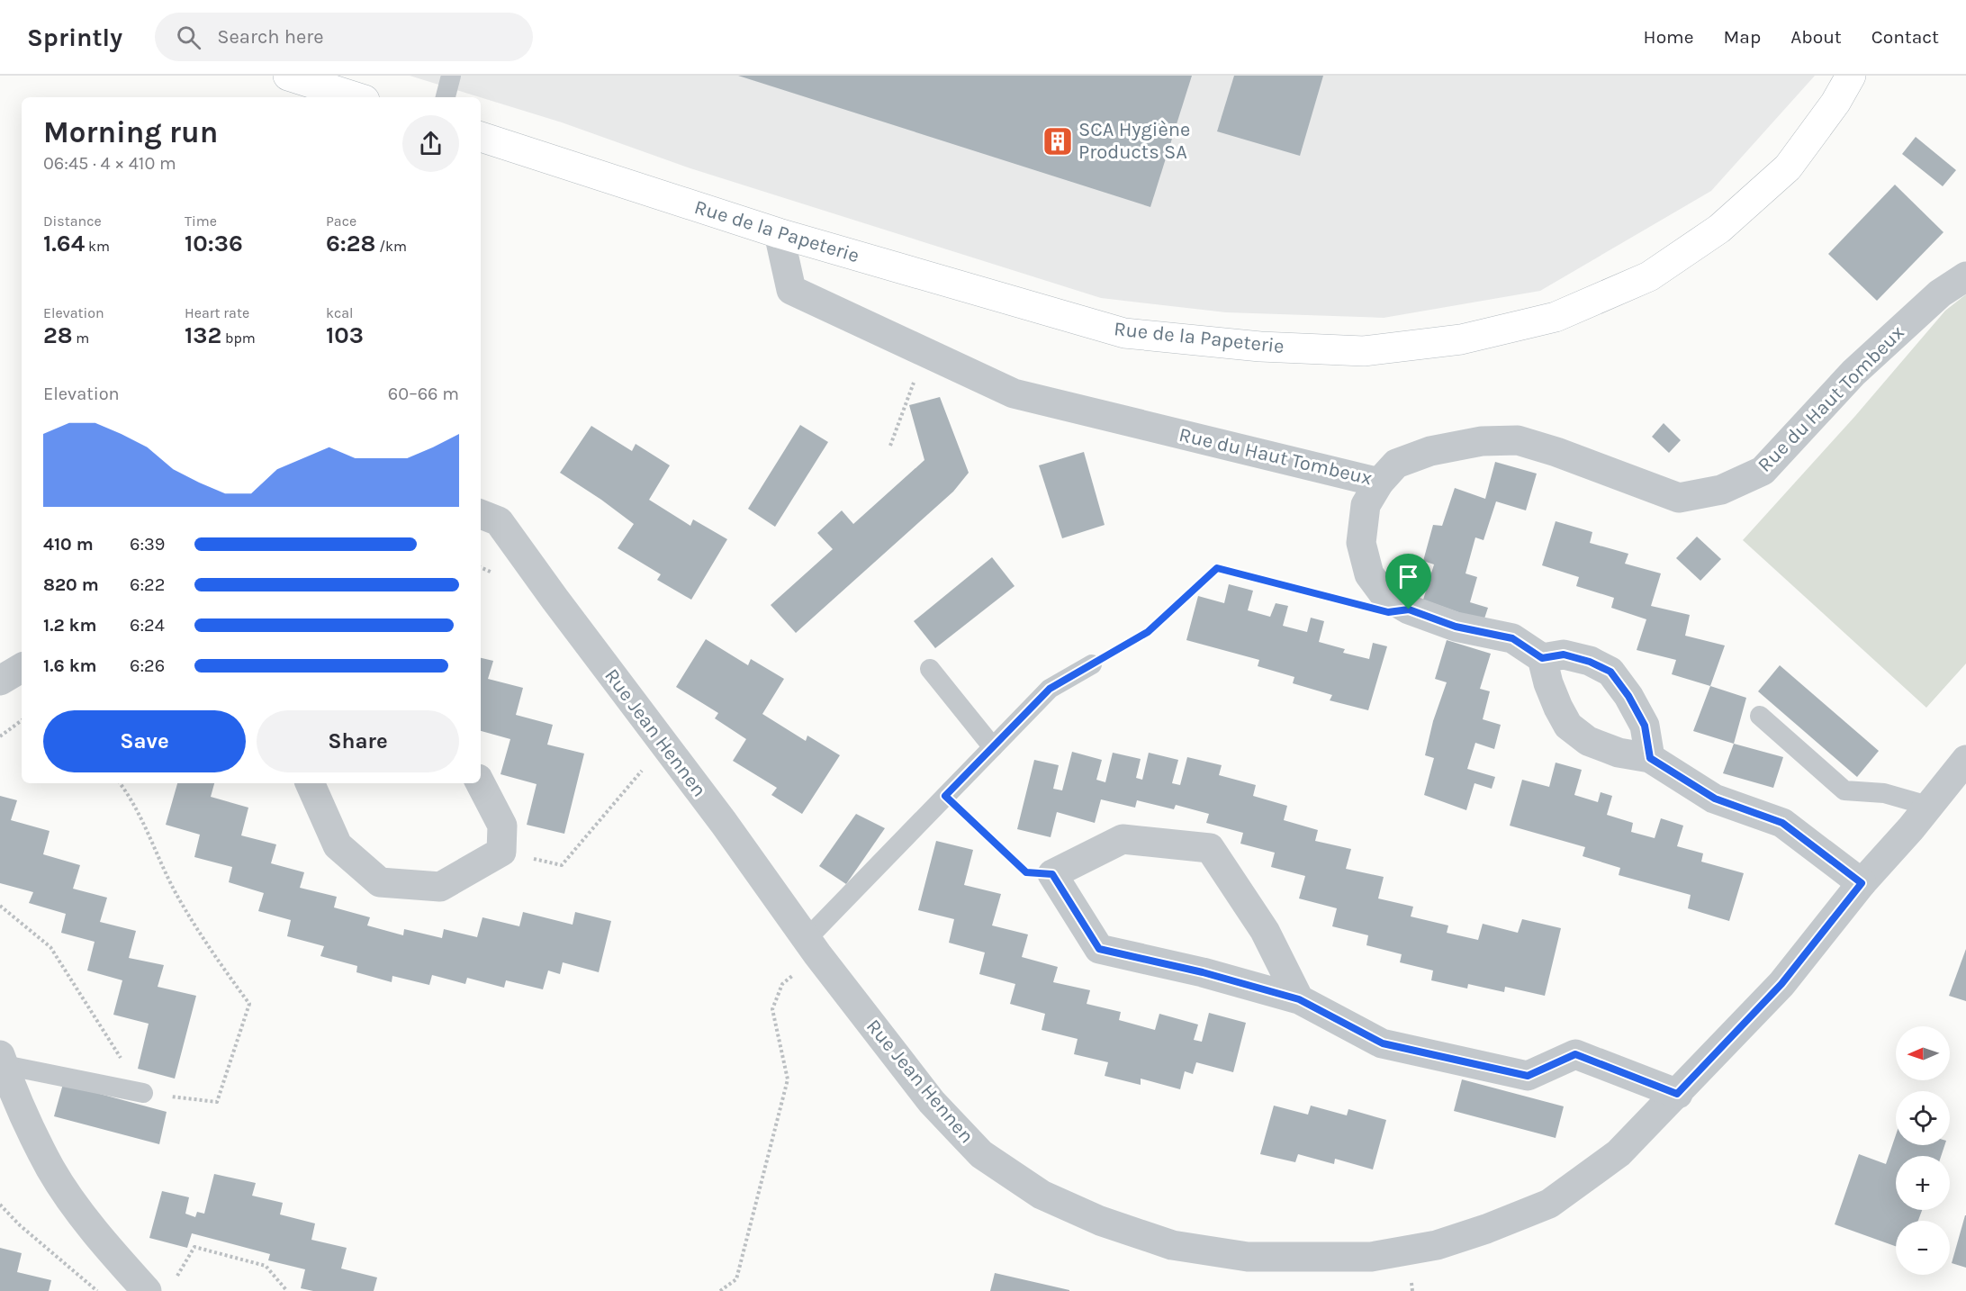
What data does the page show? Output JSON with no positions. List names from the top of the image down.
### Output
{
  "streets": {
    "main road": ["Rue de la Papeterie"],
    "street": ["Rue du Haut Tombeux", "Rue Jean Hennen"]
  },
  "crossings": [
    ["Rue de la Papeterie", "Rue du Haut Tombeux"]
  ],
  "places": {
    "building": ["SCA Hygiène Products SA"]
  },
  "north": "left",
  "page": {
    "header": "Sprintly",
    "search": "Search here",
    "nav": [
      "Home",
      "Map",
      "About",
      "Contact"
    ],
    "heading": ["Morning run", "06:45 · 4 × 410 m"],
    "stats": [
      ["Distance", "1.64 km"],
      ["Time", "10:36"],
      ["Pace", "6:28 /km"],
      ["Elevation", "28 m"],
      ["Heart rate", "132 bpm"],
      ["kcal", "103"]
    ],
    "chart": ["Elevation", "60–66 m"],
    "list": [
      {
        "name": "410 m",
        "note": "6:39"
      },
      {
        "name": "820 m",
        "note": "6:22"
      },
      {
        "name": "1.2 km",
        "note": "6:24"
      },
      {
        "name": "1.6 km",
        "note": "6:26"
      }
    ],
    "buttons": ["Save", "Share"],
    "map_buttons": ["+", "−"]
  }
}
